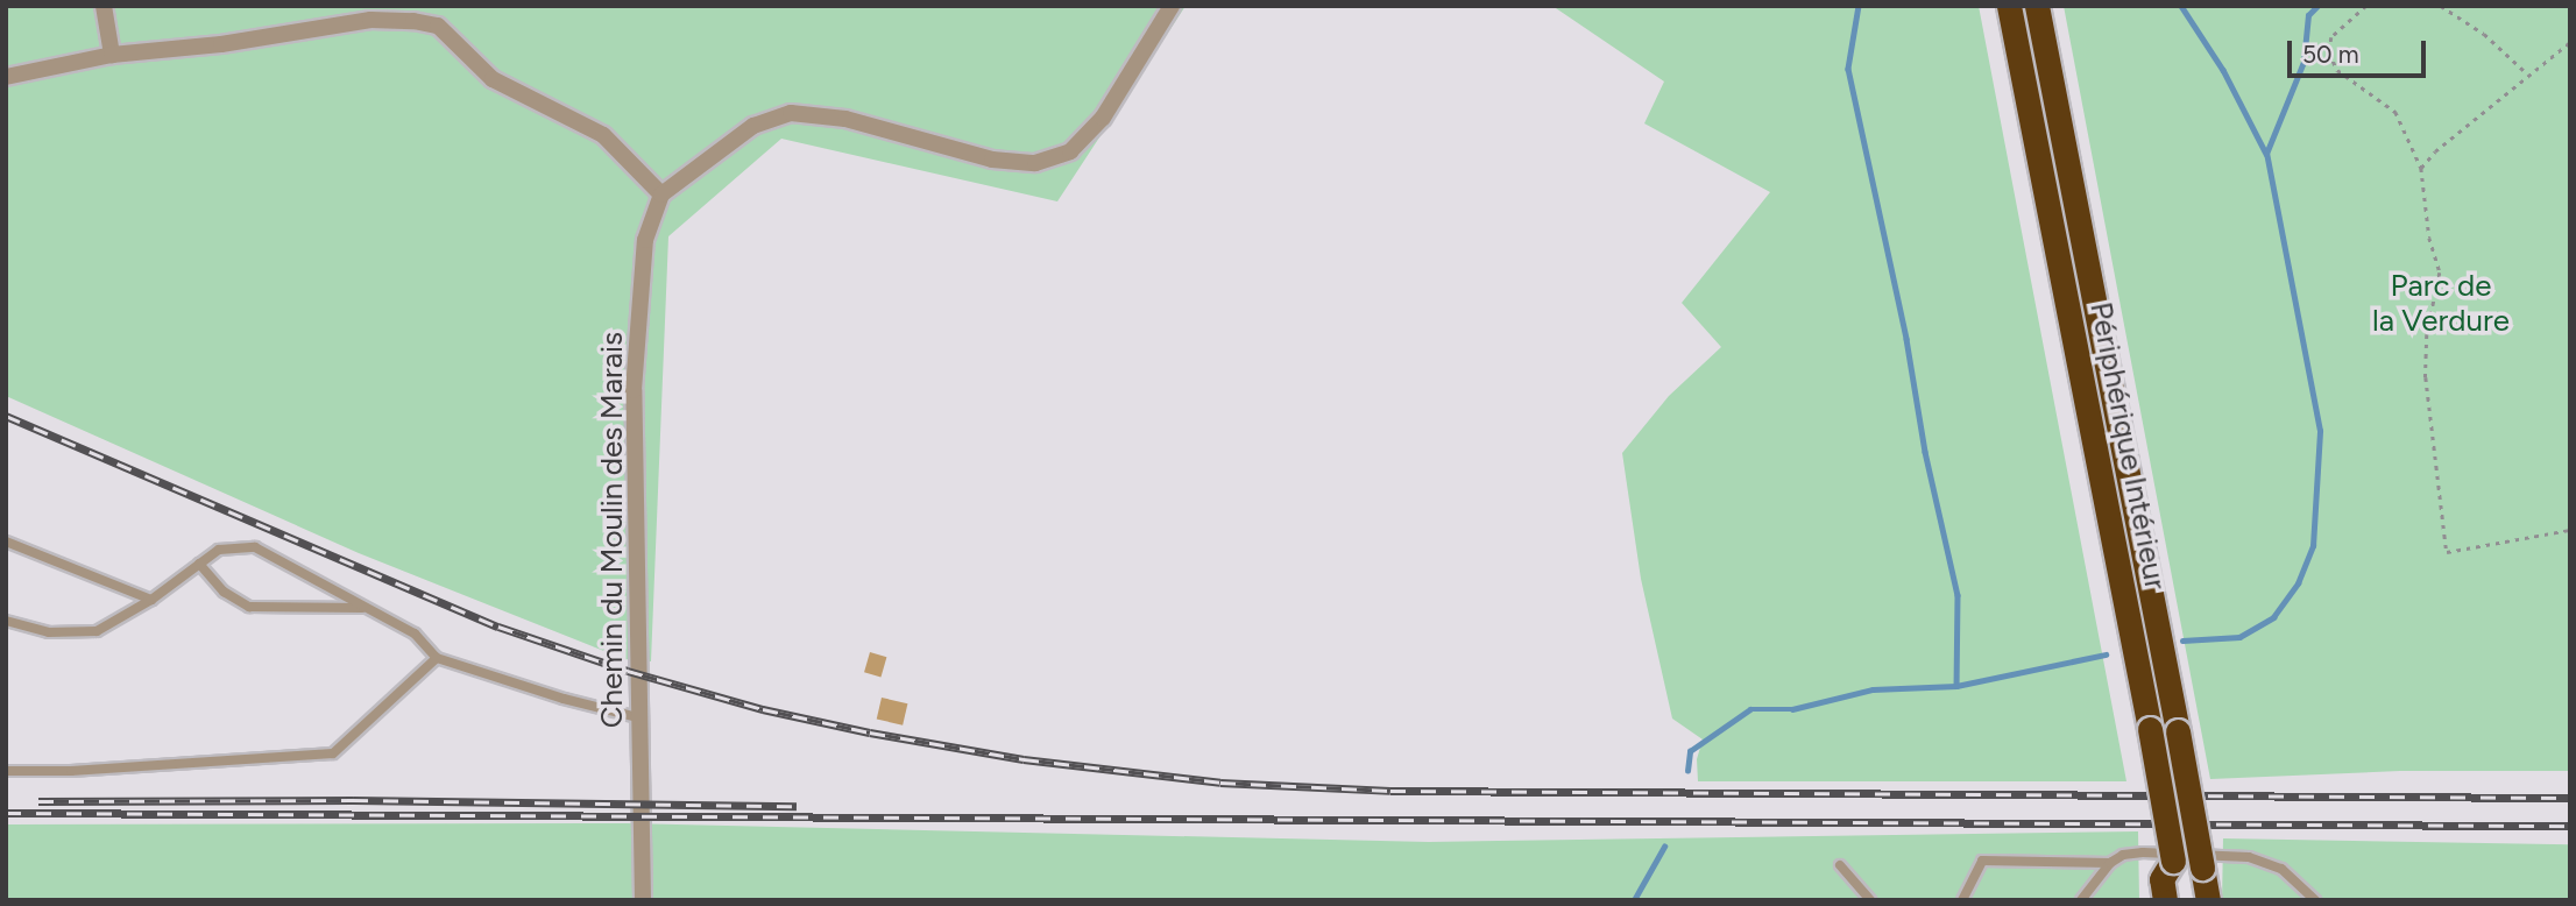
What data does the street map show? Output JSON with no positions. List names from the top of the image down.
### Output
{
  "streets": {
    "highway": ["Périphérique Intérieur"],
    "street": ["Chemin du Moulin des Marais"]
  },
  "parks": ["Parc de la Verdure"],
  "scale_bar": "50 m"
}
